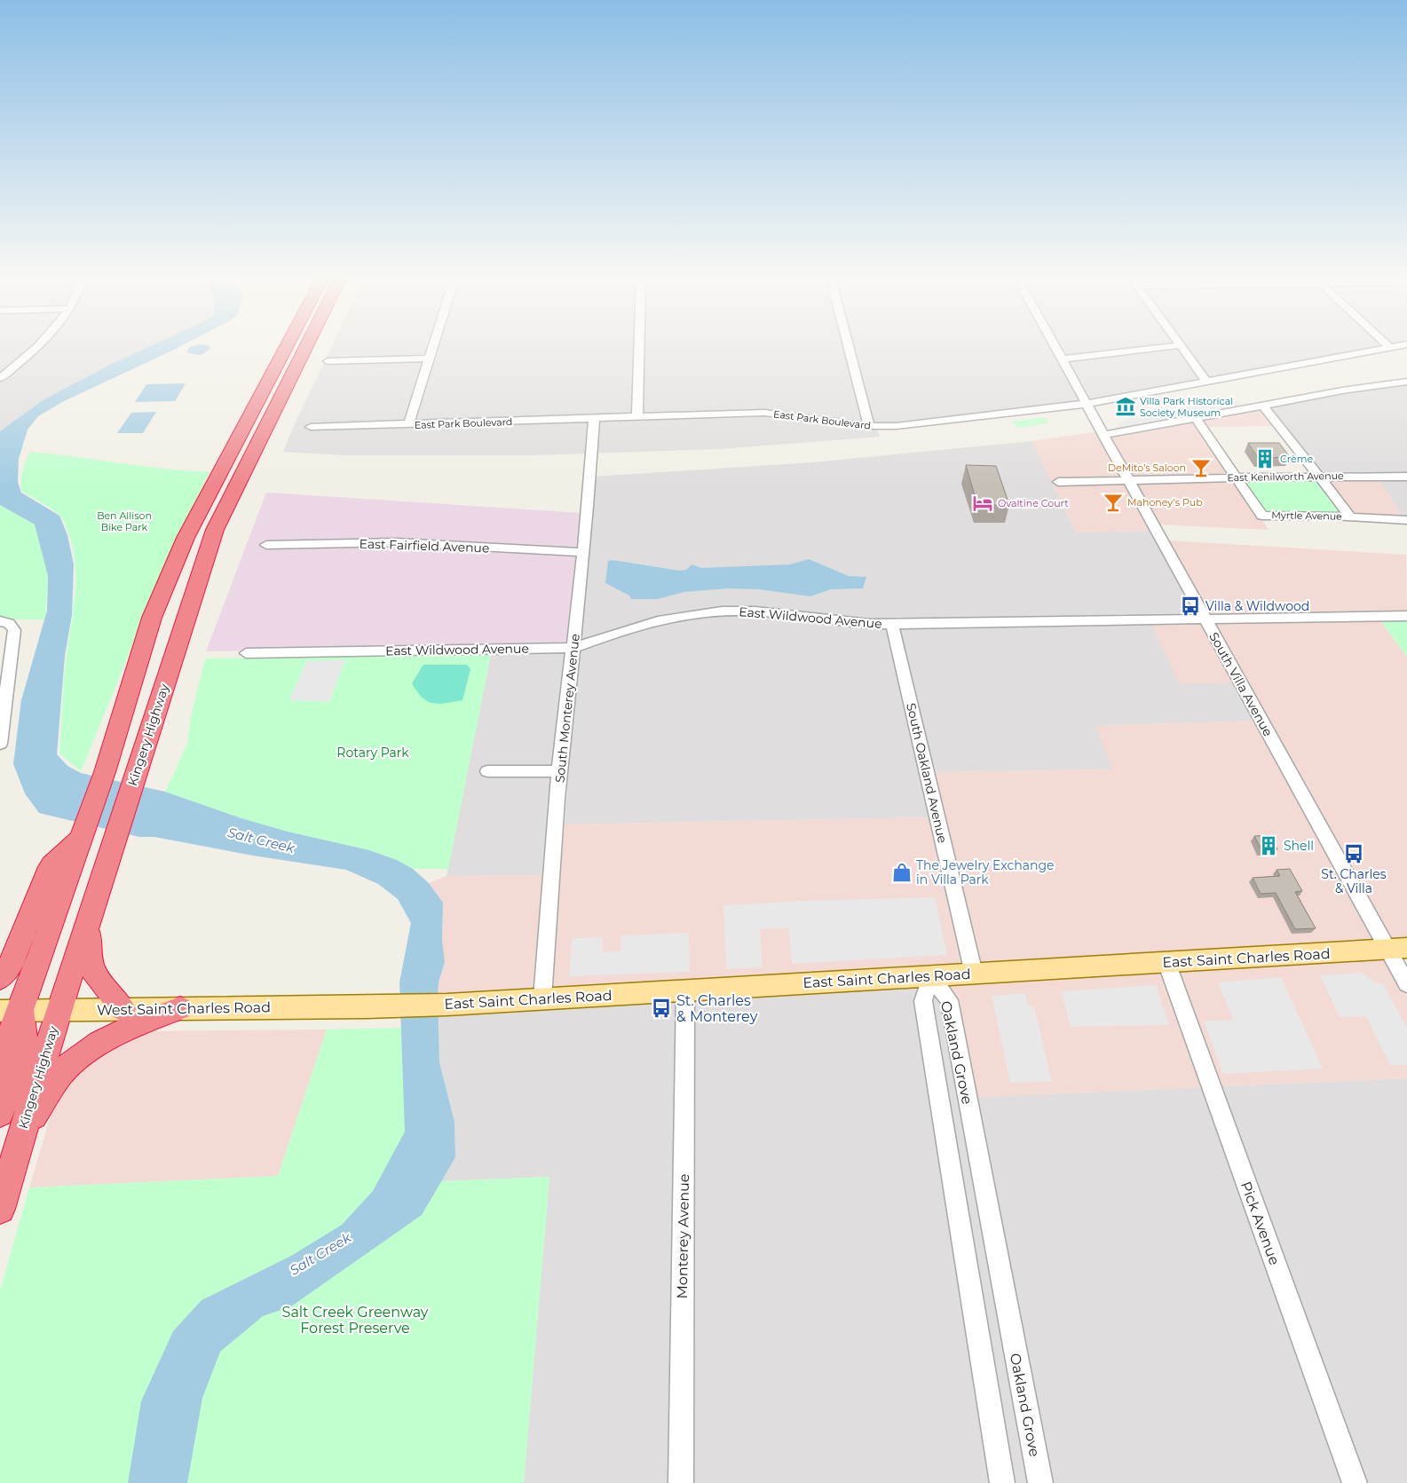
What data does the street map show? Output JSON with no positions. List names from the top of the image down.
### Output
{
  "streets": {
    "highway": ["Kingery Highway"],
    "main road": ["East Saint Charles Road", "West Saint Charles Road"],
    "street": [
      "East Park Boulevard",
      "East Kenilworth Avenue",
      "Myrtle Avenue",
      "East Fairfield Avenue",
      "East Wildwood Avenue",
      "South Villa Avenue",
      "South Monterey Avenue",
      "South Oakland Avenue",
      "Oakland Grove",
      "Pick Avenue",
      "Monterey Avenue"
    ]
  },
  "crossings": [
    ["East Park Boulevard", "South Villa Avenue"],
    ["East Park Boulevard", "South Monterey Avenue"],
    ["East Kenilworth Avenue", "Myrtle Avenue"],
    ["East Kenilworth Avenue", "South Villa Avenue"],
    ["East Fairfield Avenue", "South Monterey Avenue"],
    ["East Wildwood Avenue", "South Villa Avenue"],
    ["East Wildwood Avenue", "South Monterey Avenue"],
    ["East Wildwood Avenue", "South Oakland Avenue"],
    ["South Villa Avenue", "East Saint Charles Road"],
    ["South Monterey Avenue", "East Saint Charles Road"],
    ["Kingery Highway", "West Saint Charles Road"],
    ["South Oakland Avenue", "East Saint Charles Road"],
    ["East Saint Charles Road", "West Saint Charles Road"],
    ["East Saint Charles Road", "Oakland Grove"],
    ["East Saint Charles Road", "Pick Avenue"],
    ["East Saint Charles Road", "Monterey Avenue"]
  ],
  "water": ["Salt Creek"],
  "parks": ["Ben Allison Bike Park", "Rotary Park", "Salt Creek Greenway Forest Preserve"],
  "places": {
    "museum": ["Villa Park Historical Society Museum"],
    "building": ["Crème", "Shell"],
    "bar": ["DeMito’s Saloon", "Mahoney’s Pub"],
    "hotel": ["Ovaltine Court"],
    "bus stop": ["Villa & Wildwood", "St. Charles & Villa", "St. Charles & Monterey"],
    "shop": ["The Jewelry Exchange in Villa Park"]
  }
}
